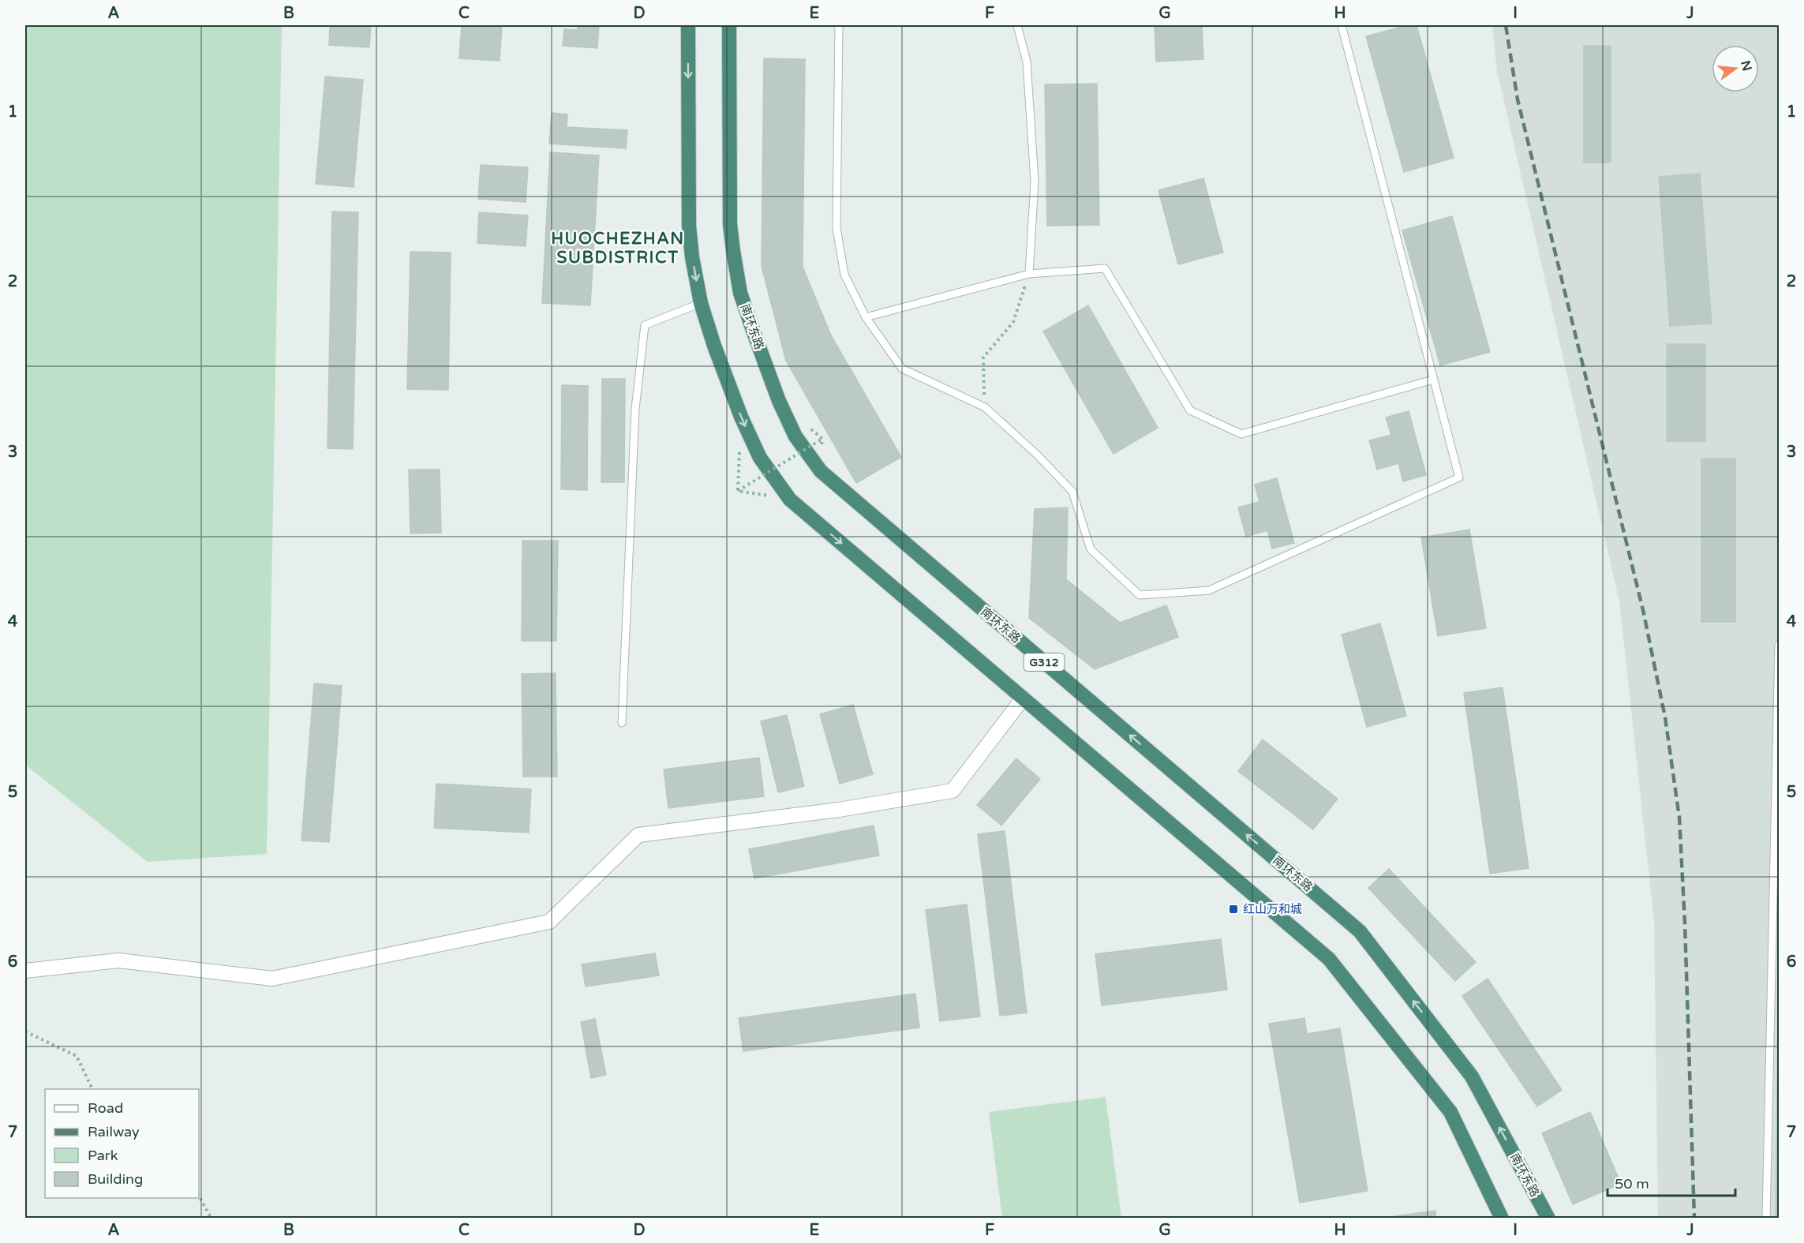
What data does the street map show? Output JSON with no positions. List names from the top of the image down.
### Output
{
  "streets": {
    "highway": ["南环东路", "G312"]
  },
  "districts": ["HUOCHEZHAN SUBDISTRICT"],
  "places": {
    "transit": ["红山万和城"]
  },
  "legend": [
    "Road",
    "Railway",
    "Park",
    "Building"
  ],
  "scale_bar": "50 m",
  "north": "right",
  "grid": {
    "columns": [
      "A",
      "B",
      "C",
      "D",
      "E",
      "F",
      "G",
      "H",
      "I",
      "J"
    ],
    "rows": [
      "1",
      "2",
      "3",
      "4",
      "5",
      "6",
      "7"
    ]
  }
}
